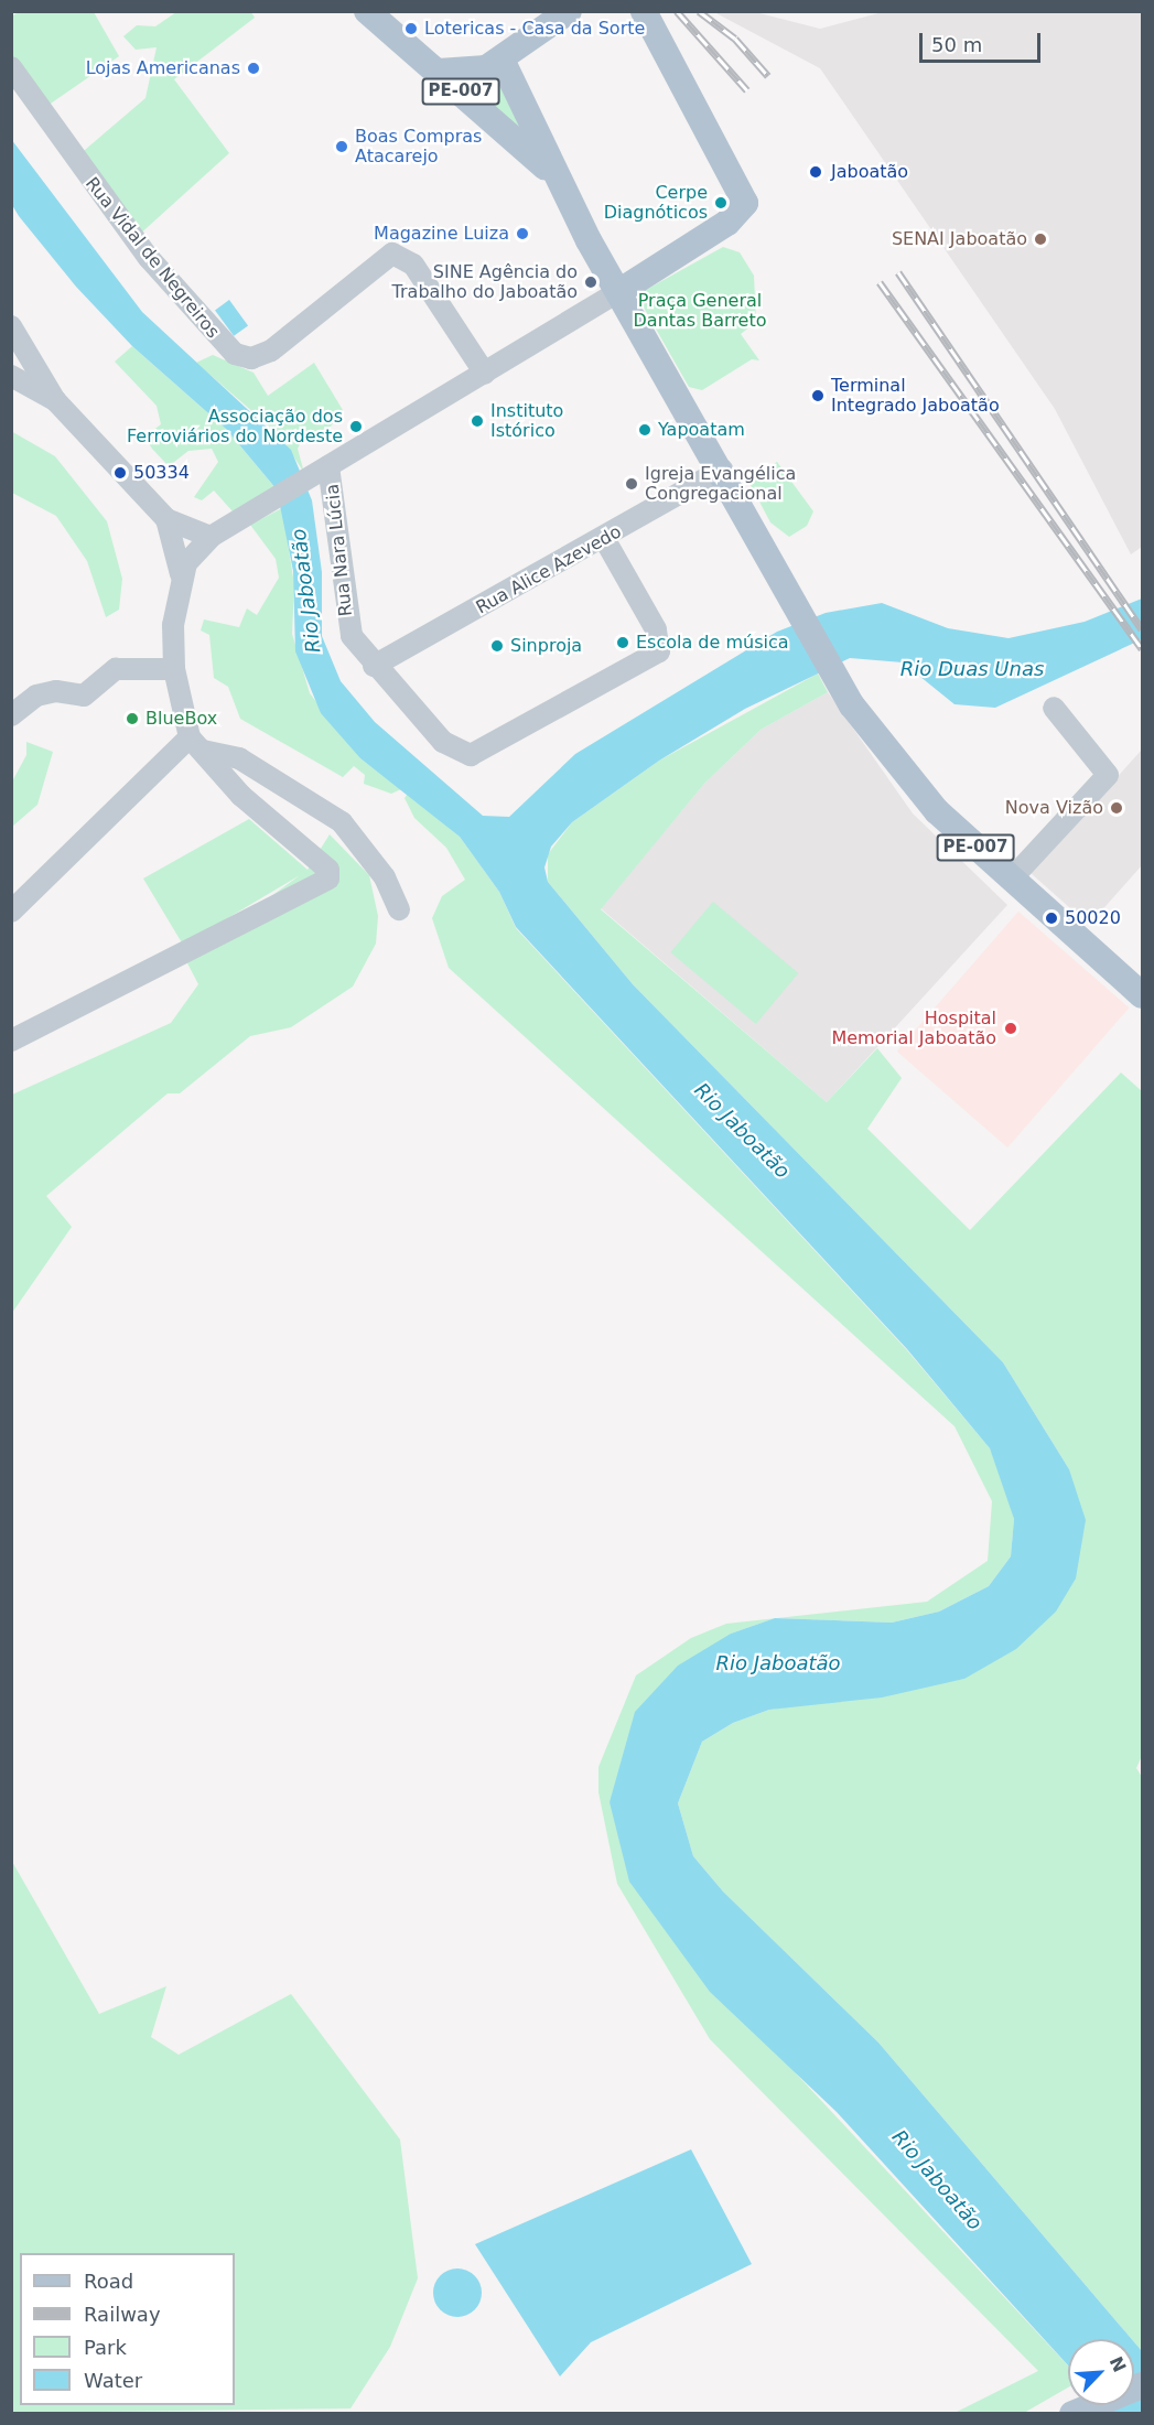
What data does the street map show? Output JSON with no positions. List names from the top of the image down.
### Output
{
  "streets": {
    "main road": ["PE-007"],
    "street": ["Rua Vidal de Negreiros", "Rua Nara Lúcia", "Rua Alice Azevedo"]
  },
  "crossings": [
    ["PE-007", "Rua Alice Azevedo"],
    ["Rua Nara Lúcia", "Rua Alice Azevedo"]
  ],
  "water": ["Rio Jaboatão", "Rio Duas Unas"],
  "parks": ["Praça General Dantas Barreto"],
  "places": [
    "Lotericas - Casa da Sorte",
    "Lojas Americanas",
    "Boas Compras Atacarejo",
    "Jaboatão",
    "Cerpe Diagnóticos",
    "Magazine Luiza",
    "SENAI Jaboatão",
    "SINE Agência do Trabalho do Jaboatão",
    "Terminal Integrado Jaboatão",
    "Instituto Istórico",
    "Associação dos Ferroviários do Nordeste",
    "Yapoatam",
    "50334",
    "Igreja Evangélica Congregacional",
    "Escola de música",
    "Sinproja",
    "BlueBox",
    "Nova Vizão",
    "50020",
    "Hospital Memorial Jaboatão"
  ],
  "legend": [
    "Road",
    "Railway",
    "Park",
    "Water"
  ],
  "scale_bar": "50 m",
  "north": "top right"
}
